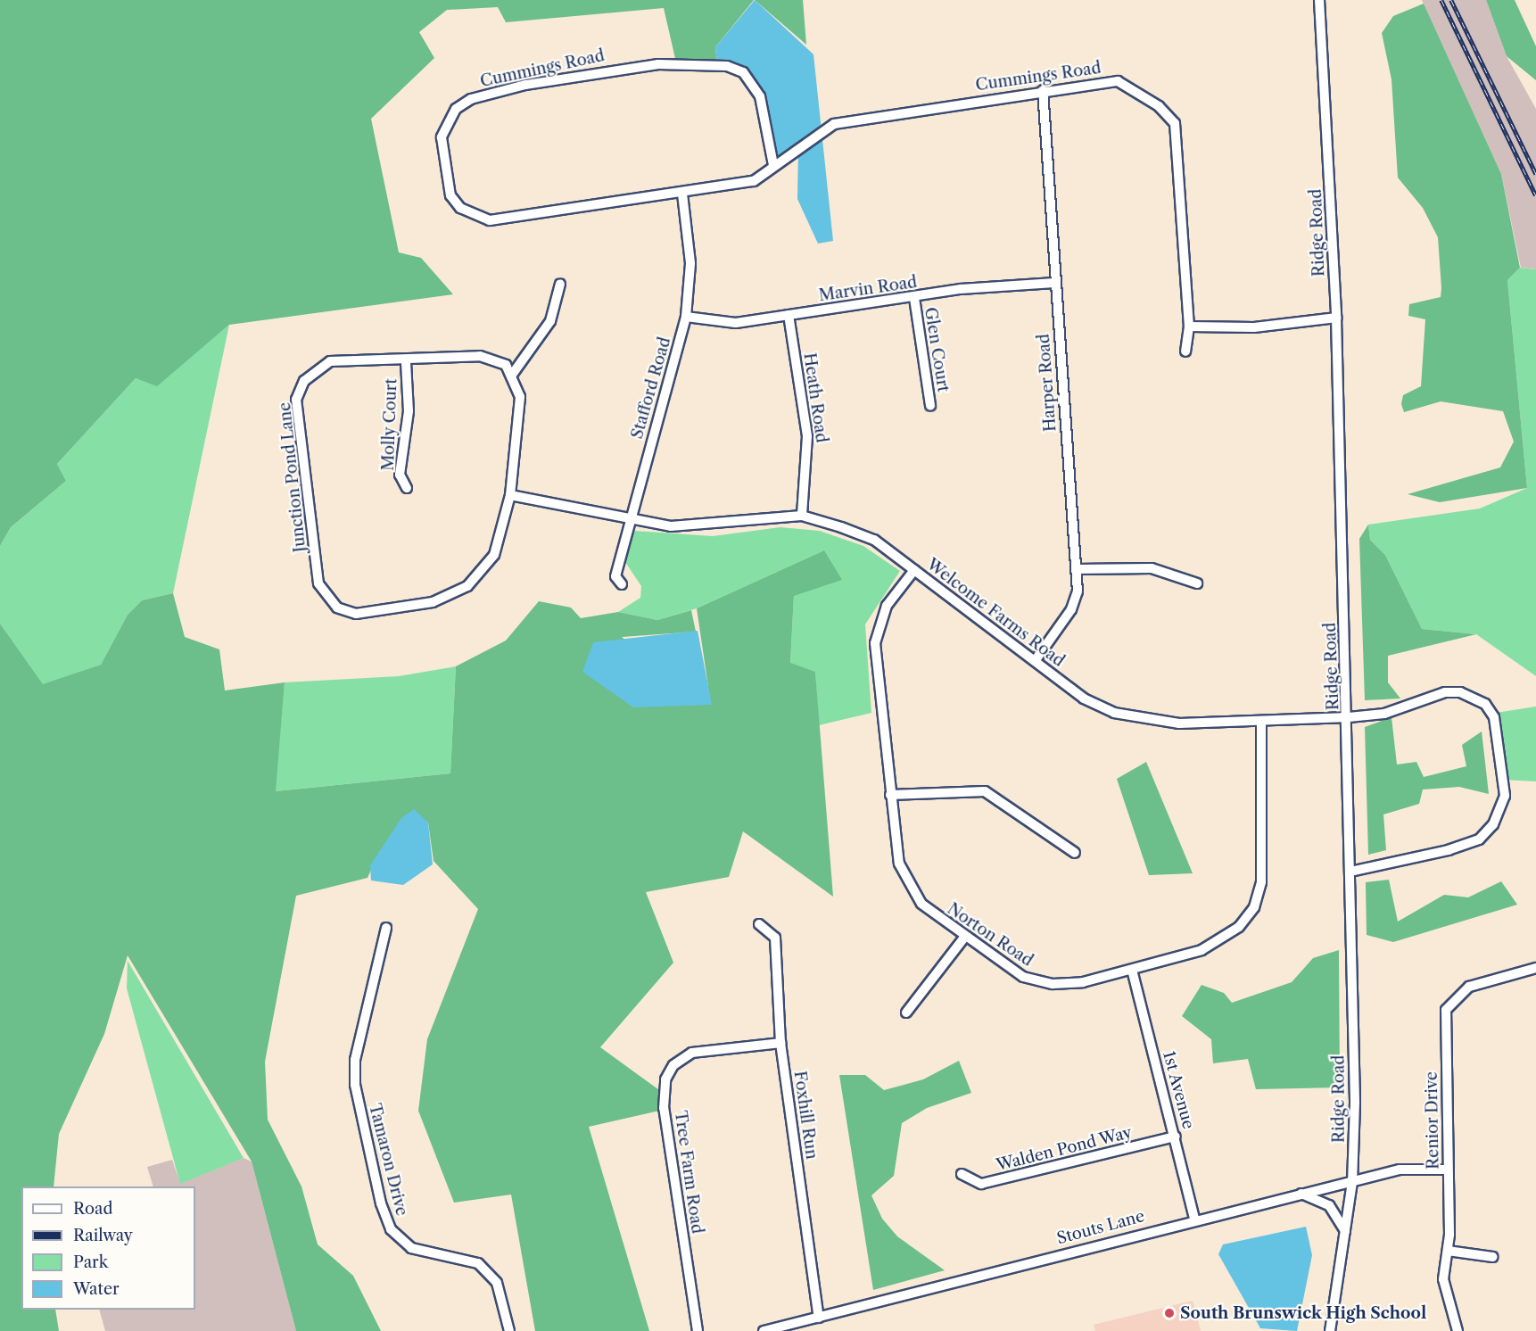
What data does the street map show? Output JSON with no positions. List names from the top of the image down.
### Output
{
  "streets": {
    "street": [
      "Cummings Road",
      "Ridge Road",
      "Marvin Road",
      "Glen Court",
      "Harper Road",
      "Stafford Road",
      "Heath Road",
      "Molly Court",
      "Junction Pond Lane",
      "Welcome Farms Road",
      "Norton Road",
      "1st Avenue",
      "Foxhill Run",
      "Renior Drive",
      "Walden Pond Way",
      "Tamaron Drive",
      "Tree Farm Road",
      "Stouts Lane"
    ]
  },
  "crossings": [
    ["Cummings Road", "Harper Road"],
    ["Cummings Road", "Stafford Road"],
    ["Ridge Road", "Welcome Farms Road"],
    ["Ridge Road", "Stouts Lane"],
    ["Marvin Road", "Glen Court"],
    ["Marvin Road", "Harper Road"],
    ["Marvin Road", "Stafford Road"],
    ["Marvin Road", "Heath Road"],
    ["Harper Road", "Welcome Farms Road"],
    ["Stafford Road", "Welcome Farms Road"],
    ["Heath Road", "Welcome Farms Road"],
    ["Molly Court", "Junction Pond Lane"],
    ["Welcome Farms Road", "Norton Road"],
    ["Norton Road", "1st Avenue"],
    ["1st Avenue", "Walden Pond Way"],
    ["1st Avenue", "Stouts Lane"],
    ["Foxhill Run", "Tree Farm Road"],
    ["Foxhill Run", "Stouts Lane"],
    ["Renior Drive", "Stouts Lane"]
  ],
  "places": ["South Brunswick High School"],
  "legend": [
    "Road",
    "Railway",
    "Park",
    "Water"
  ]
}
